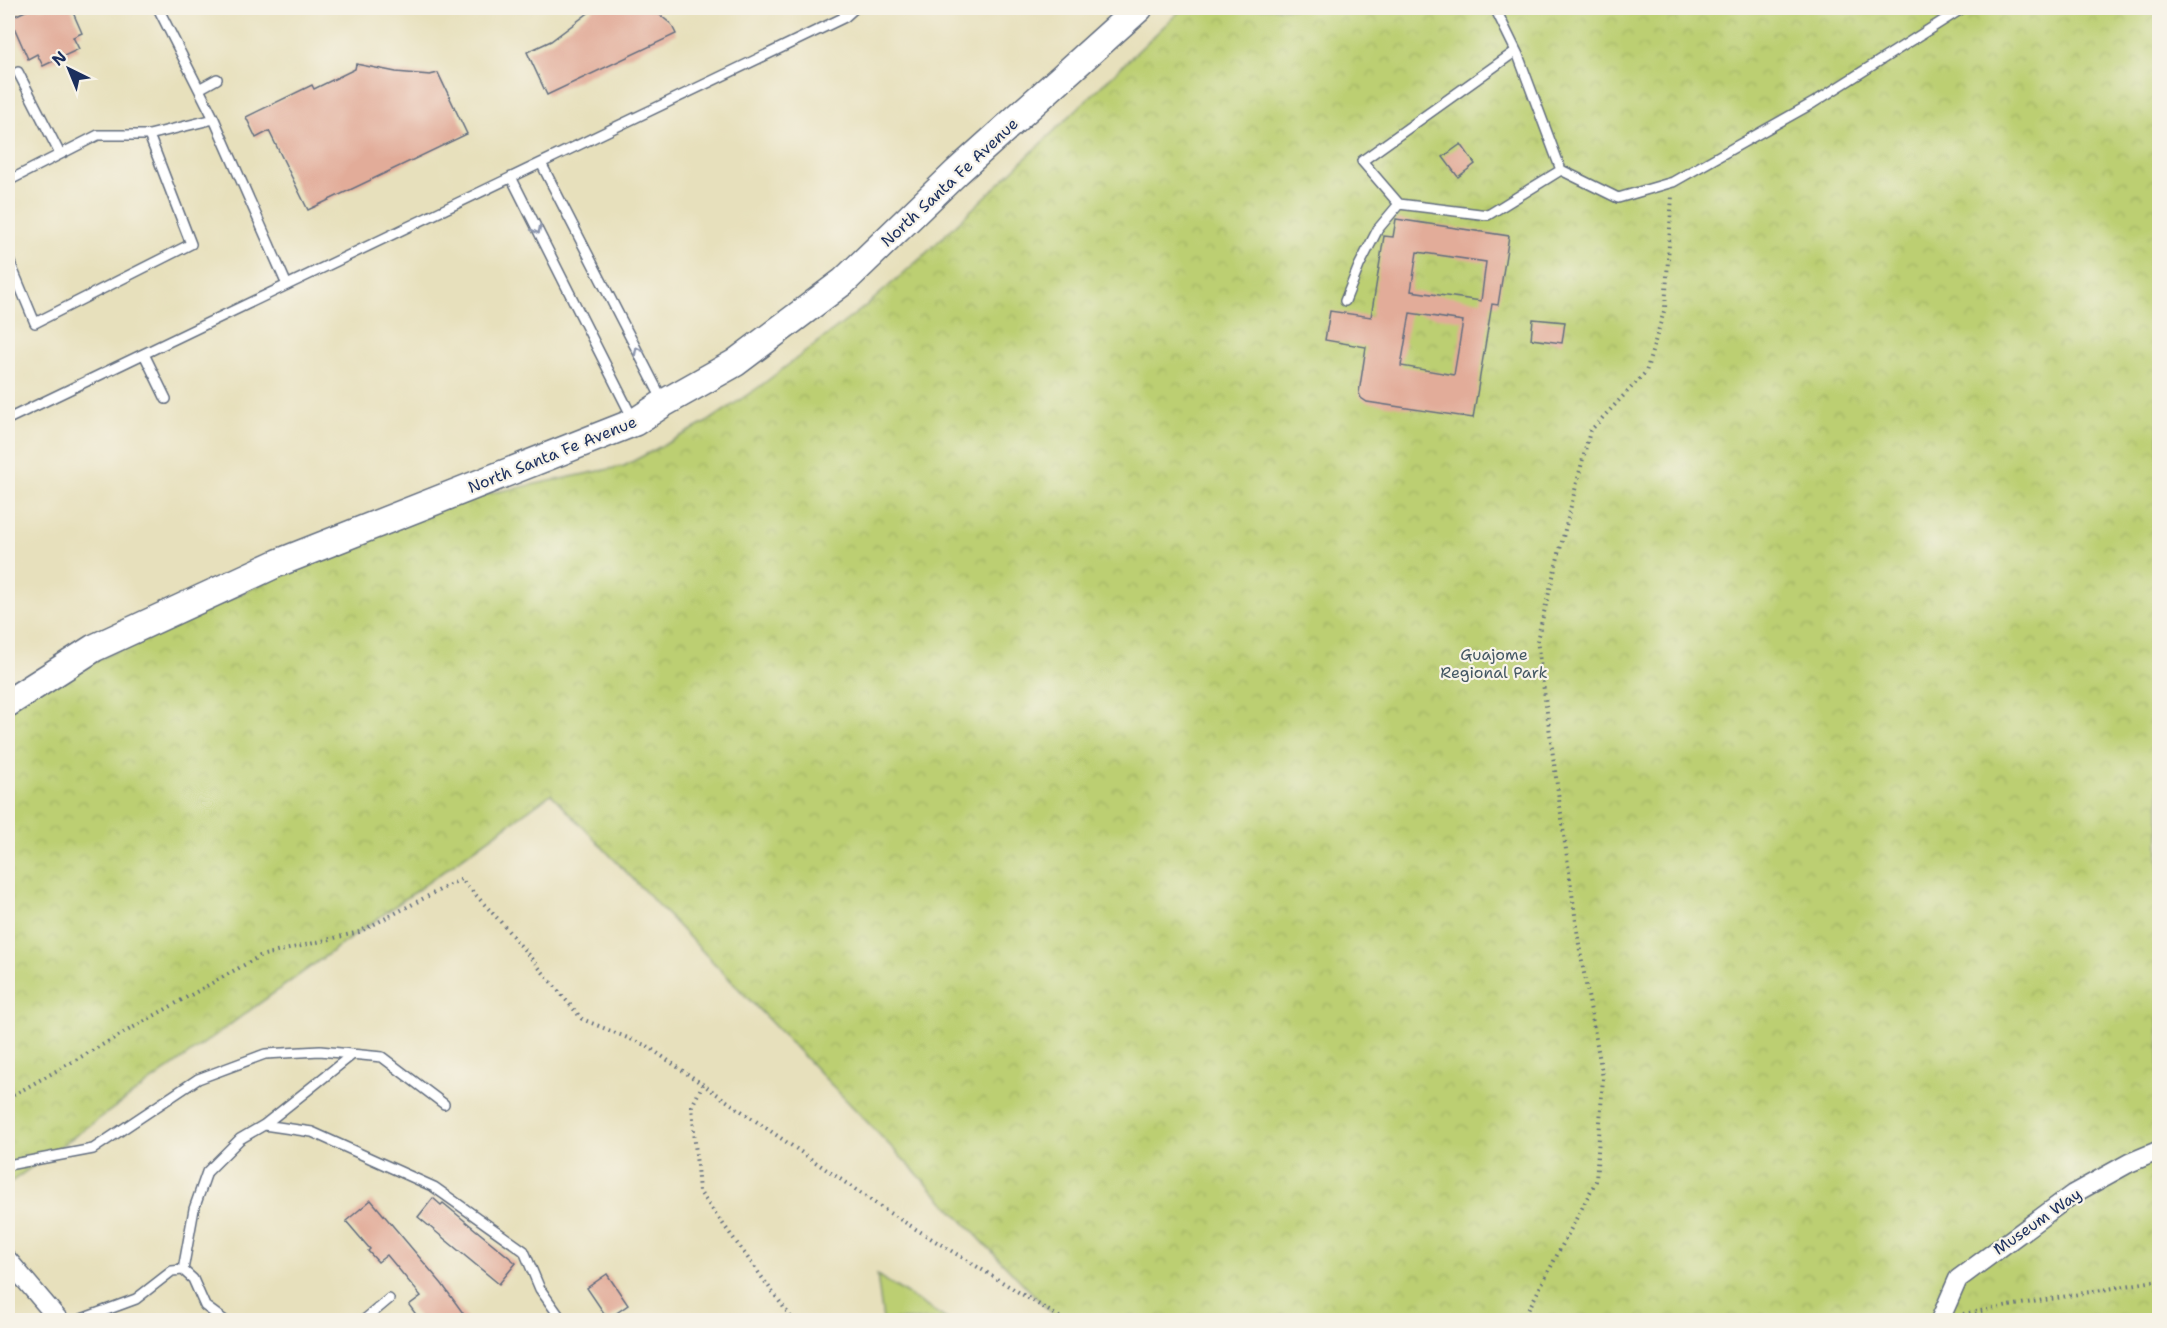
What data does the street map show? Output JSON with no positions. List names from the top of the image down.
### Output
{
  "streets": {
    "main road": ["North Santa Fe Avenue"],
    "street": ["Museum Way"]
  },
  "parks": ["Guajome Regional Park"],
  "north": "top left"
}
